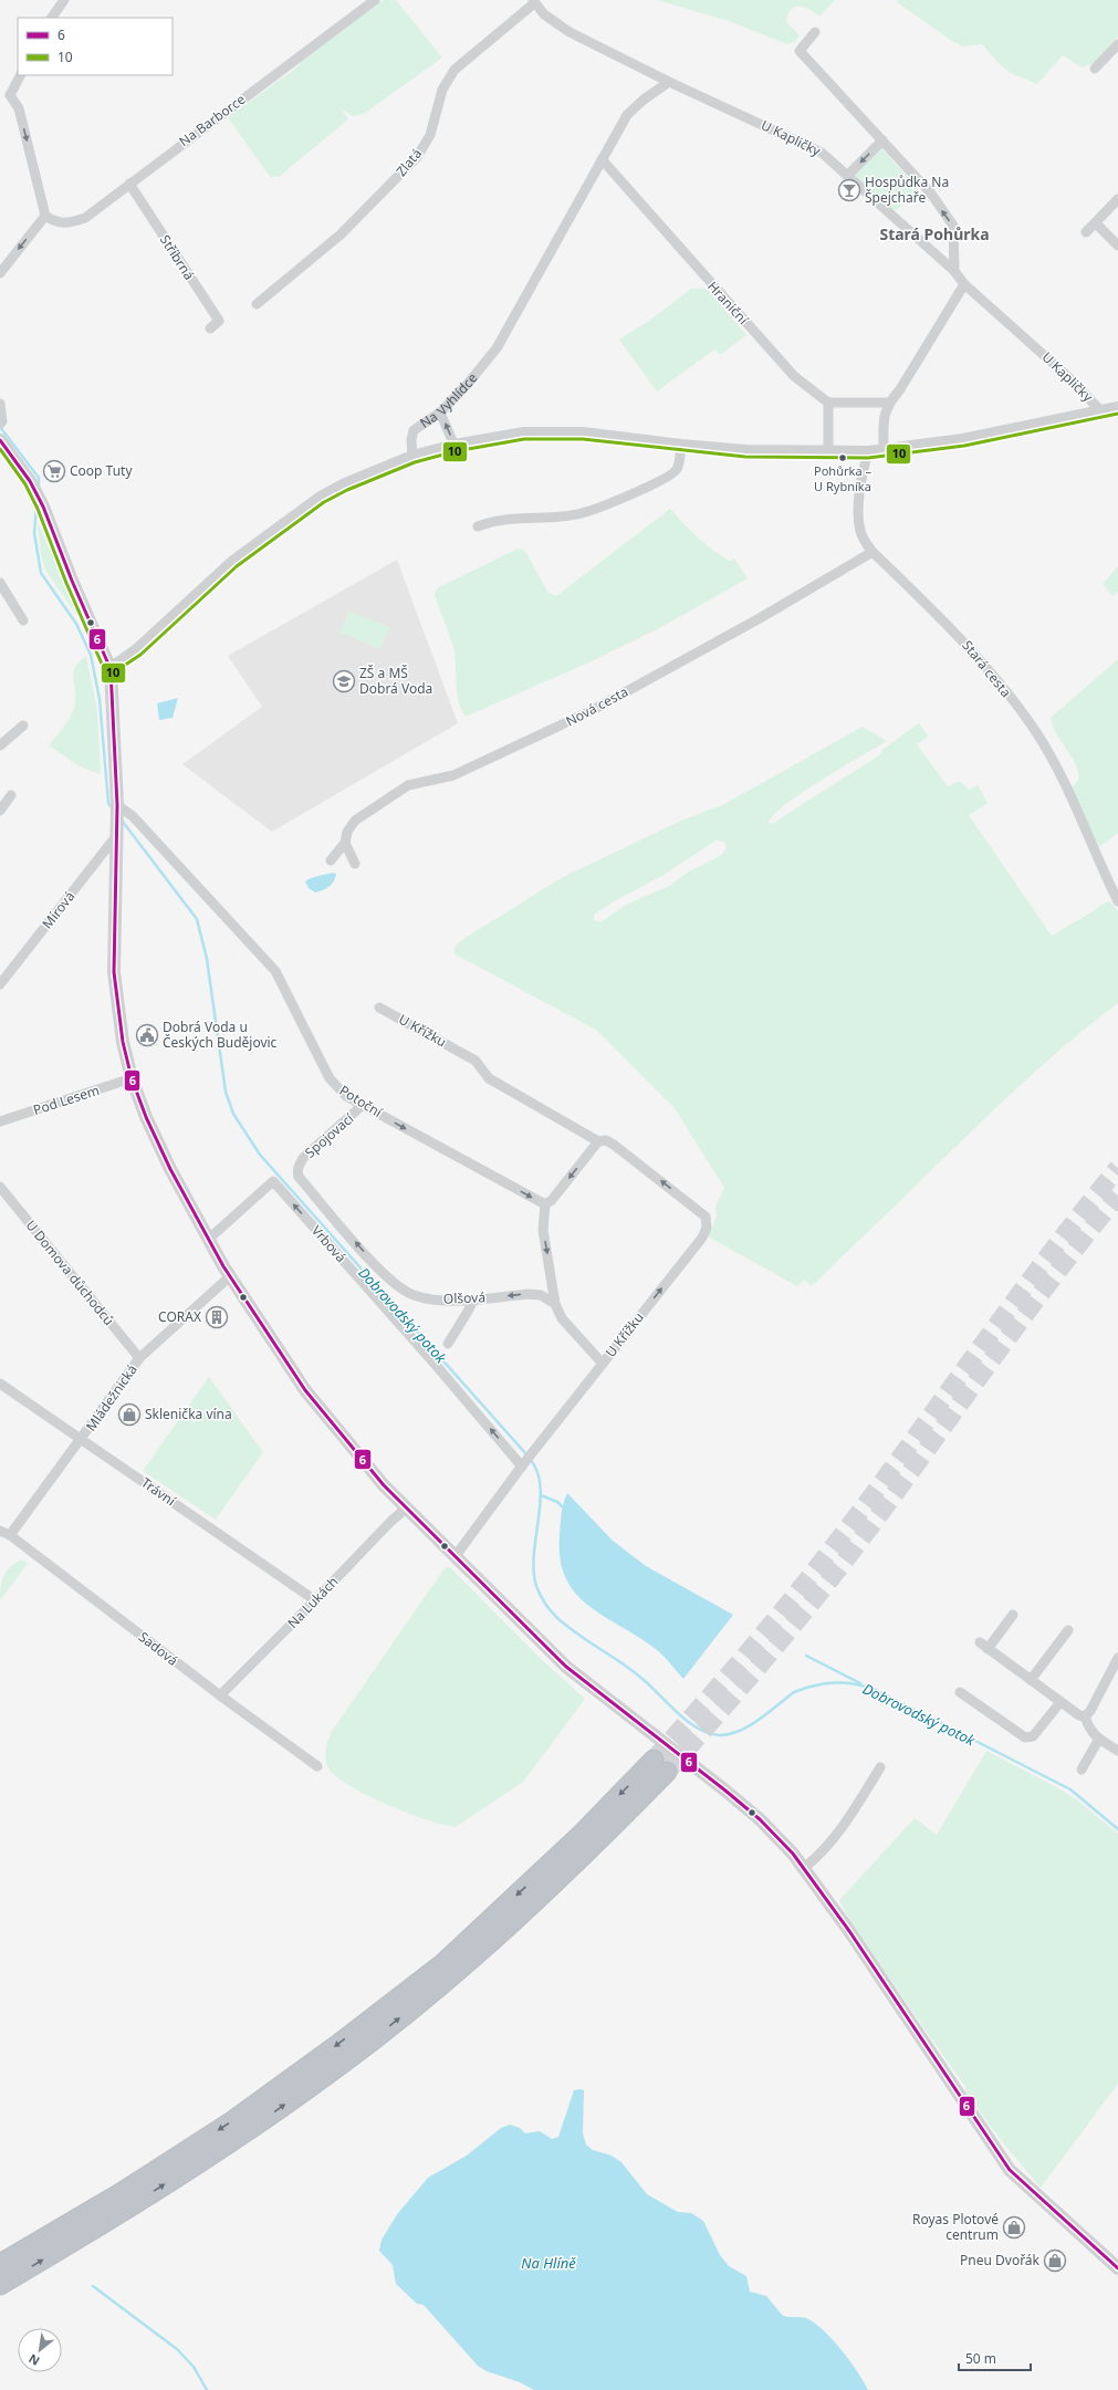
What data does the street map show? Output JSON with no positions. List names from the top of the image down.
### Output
{
  "streets": {
    "street": [
      "Na Barborce",
      "U Kapličky",
      "Zlatá",
      "Stříbrná",
      "Hraniční",
      "Na Vyhlídce",
      "Stará cesta",
      "Nová cesta",
      "Mírová",
      "U Křížku",
      "Pod Lesem",
      "Potoční",
      "Spojovací",
      "Vrbová",
      "U Domova důchodců",
      "Olšová",
      "Mládežnická",
      "Trávní",
      "Na Lukách",
      "Sadová"
    ]
  },
  "crossings": [
    ["Na Barborce", "Stříbrná"],
    ["U Kapličky", "Na Vyhlídce"],
    ["Hraniční", "Na Vyhlídce"],
    ["Stará cesta", "Nová cesta"],
    ["U Křížku", "Vrbová"],
    ["Potoční", "Spojovací"],
    ["Spojovací", "Olšová"],
    ["U Domova důchodců", "Mládežnická"],
    ["Mládežnická", "Trávní"],
    ["Mládežnická", "Sadová"],
    ["Trávní", "Na Lukách"],
    ["Na Lukách", "Sadová"]
  ],
  "one_way": ["Vrbová", "Olšová"],
  "districts": ["Stará Pohůrka"],
  "water": ["Dobrovodský potok", "Na Hlíně"],
  "places": {
    "bar": ["Hospůdka Na Špejchaře"],
    "other": ["Pohůrka – U Rybníka"],
    "supermarket": ["Coop Tuty"],
    "school or university": ["ZŠ a MŠ Dobrá Voda"],
    "public building": ["Dobrá Voda u Českých Budějovic"],
    "building": ["CORAX"],
    "shop": ["Sklenička vína", "Royas Plotové centrum", "Pneu Dvořák"]
  },
  "lines": ["transit line 10", "transit line 6"],
  "legend": ["6", "10"],
  "scale_bar": "50 m",
  "north": "bottom left"
}
